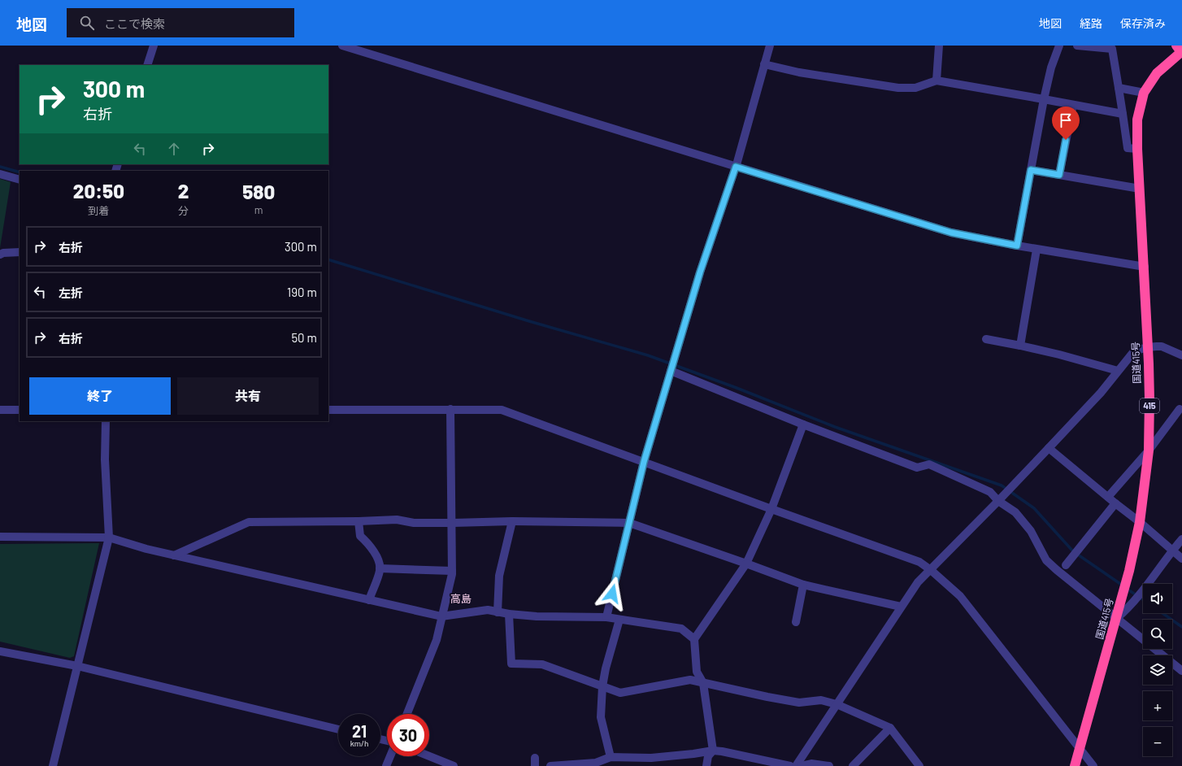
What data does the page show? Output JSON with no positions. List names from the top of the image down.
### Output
{
  "streets": {
    "highway": ["国道415号", "415"]
  },
  "districts": ["高島"],
  "page": {
    "header": "地図",
    "search": "ここで検索",
    "nav": ["地図", "経路", "保存済み"],
    "turn": ["300 m", "右折"],
    "eta": [
      "20:50",
      "到着",
      "2",
      "分",
      "580",
      "m"
    ],
    "list": [
      {
        "name": "右折",
        "value": "300 m"
      },
      {
        "name": "左折",
        "value": "190 m"
      },
      {
        "name": "右折",
        "value": "50 m"
      }
    ],
    "buttons": ["終了", "共有"],
    "map_buttons": ["+", "−"],
    "speed": "21 km/h",
    "limit": "30"
  }
}
